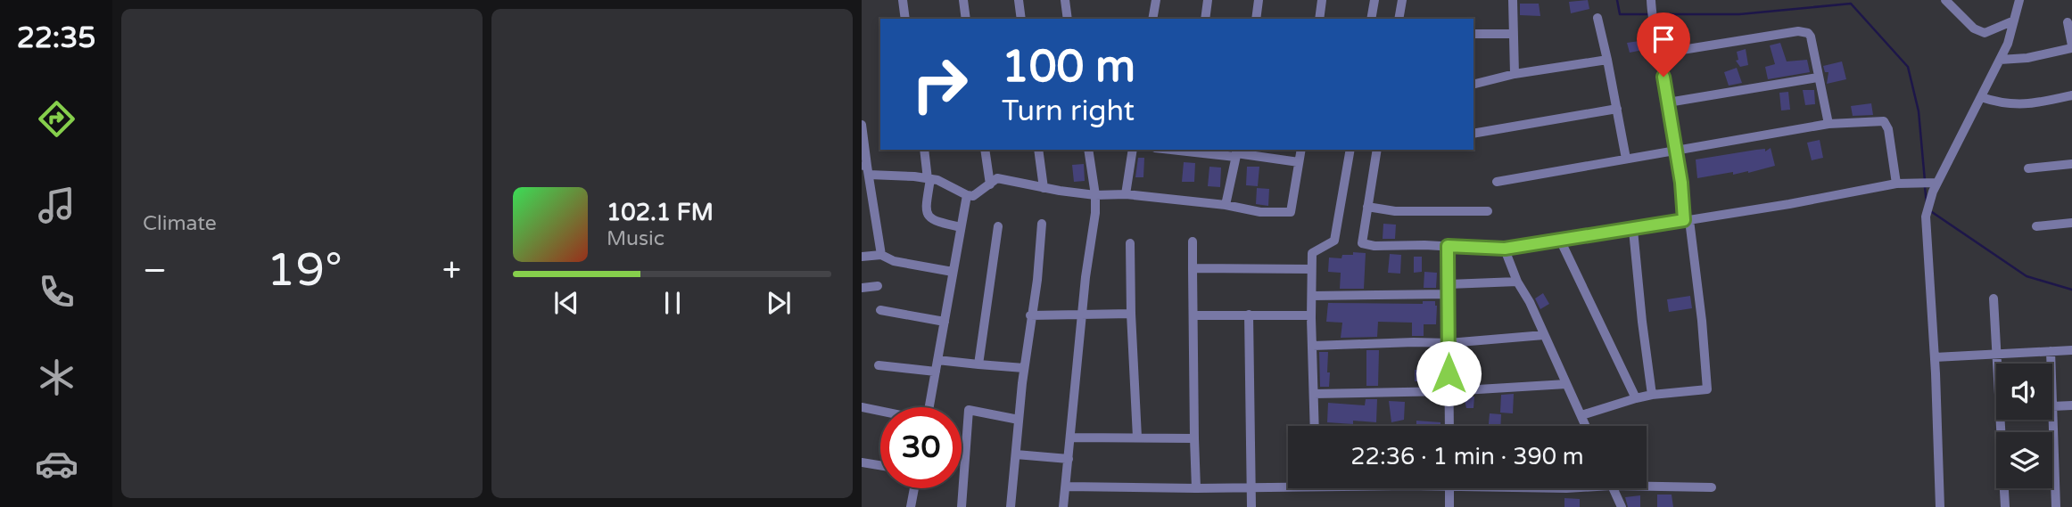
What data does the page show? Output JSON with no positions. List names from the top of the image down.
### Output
{
  "page": {
    "tabs": "22:35",
    "tile": "Climate",
    "turn": ["100 m", "Turn right"],
    "song": ["102.1 FM", "Music"],
    "heat": ["−", "19°", "+"],
    "limit": "30",
    "trip": "22:36 · 1 min · 390 m"
  }
}
